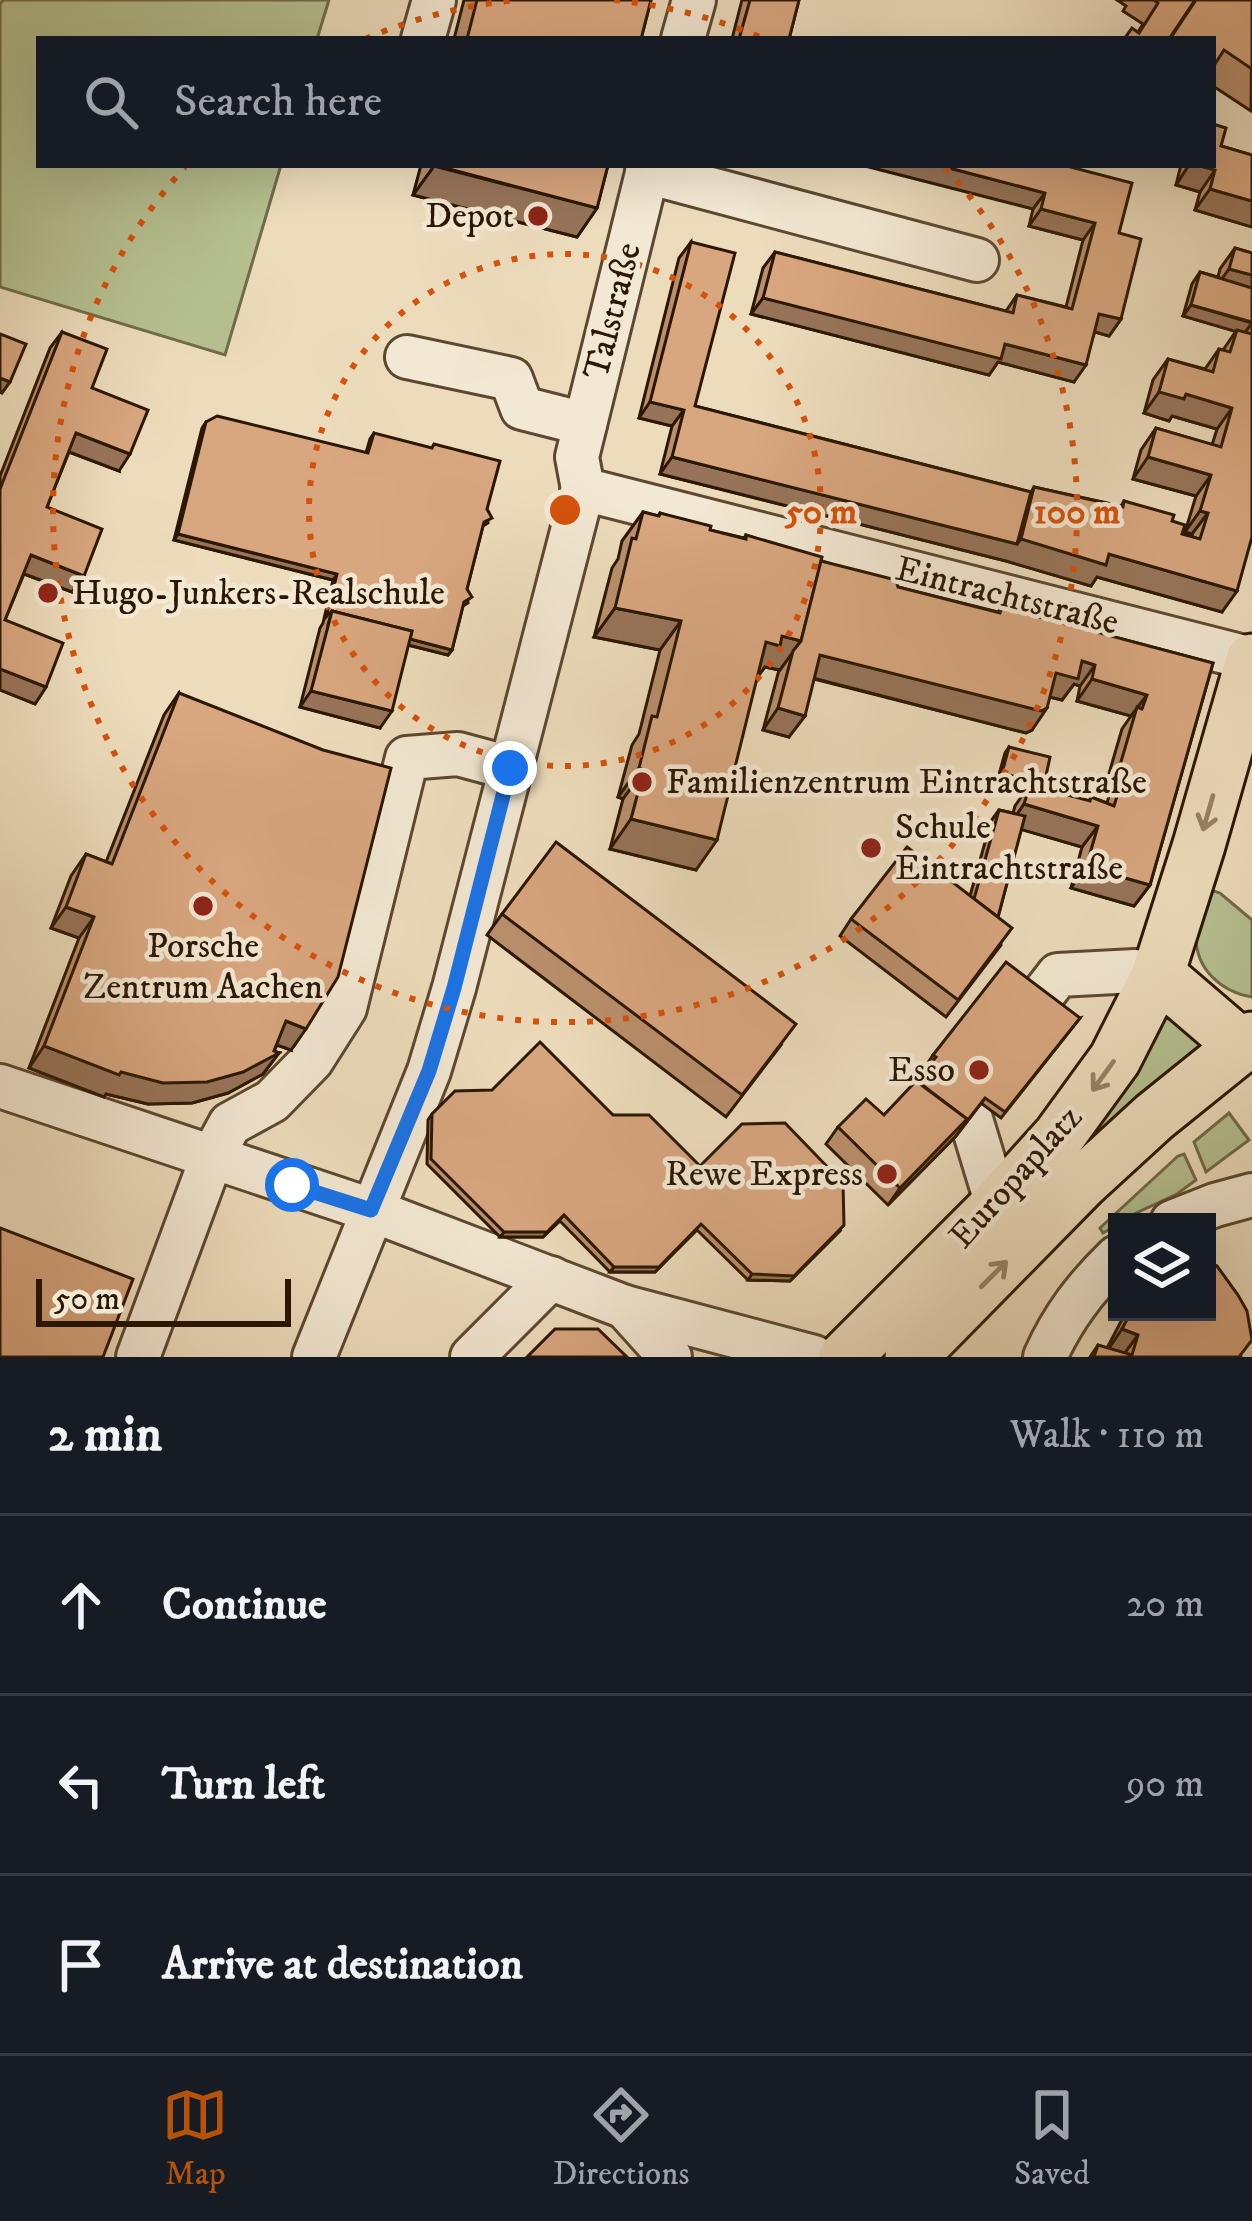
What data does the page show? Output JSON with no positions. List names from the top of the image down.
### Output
{
  "streets": {
    "main road": ["Europaplatz"],
    "street": ["Talstraße", "Eintrachtstraße"]
  },
  "crossings": [
    ["Talstraße", "Eintrachtstraße"],
    ["Eintrachtstraße", "Europaplatz"]
  ],
  "places": [
    "Depot",
    "Hugo-Junkers-Realschule",
    "Familienzentrum Eintrachtstraße",
    "Schule Eintrachtstraße",
    "Porsche Zentrum Aachen",
    "Esso",
    "Rewe Express"
  ],
  "scale_bar": "50 m",
  "page": {
    "search": "Search here",
    "scale": "50 m",
    "heading": ["2 min", "Walk · 110 m"],
    "list": [
      ["Continue", "20 m"],
      ["Turn left", "90 m"],
      "Arrive at destination"
    ],
    "nav": ["Map", "Directions", "Saved"]
  },
  "rings": ["50 m", "100 m"]
}
